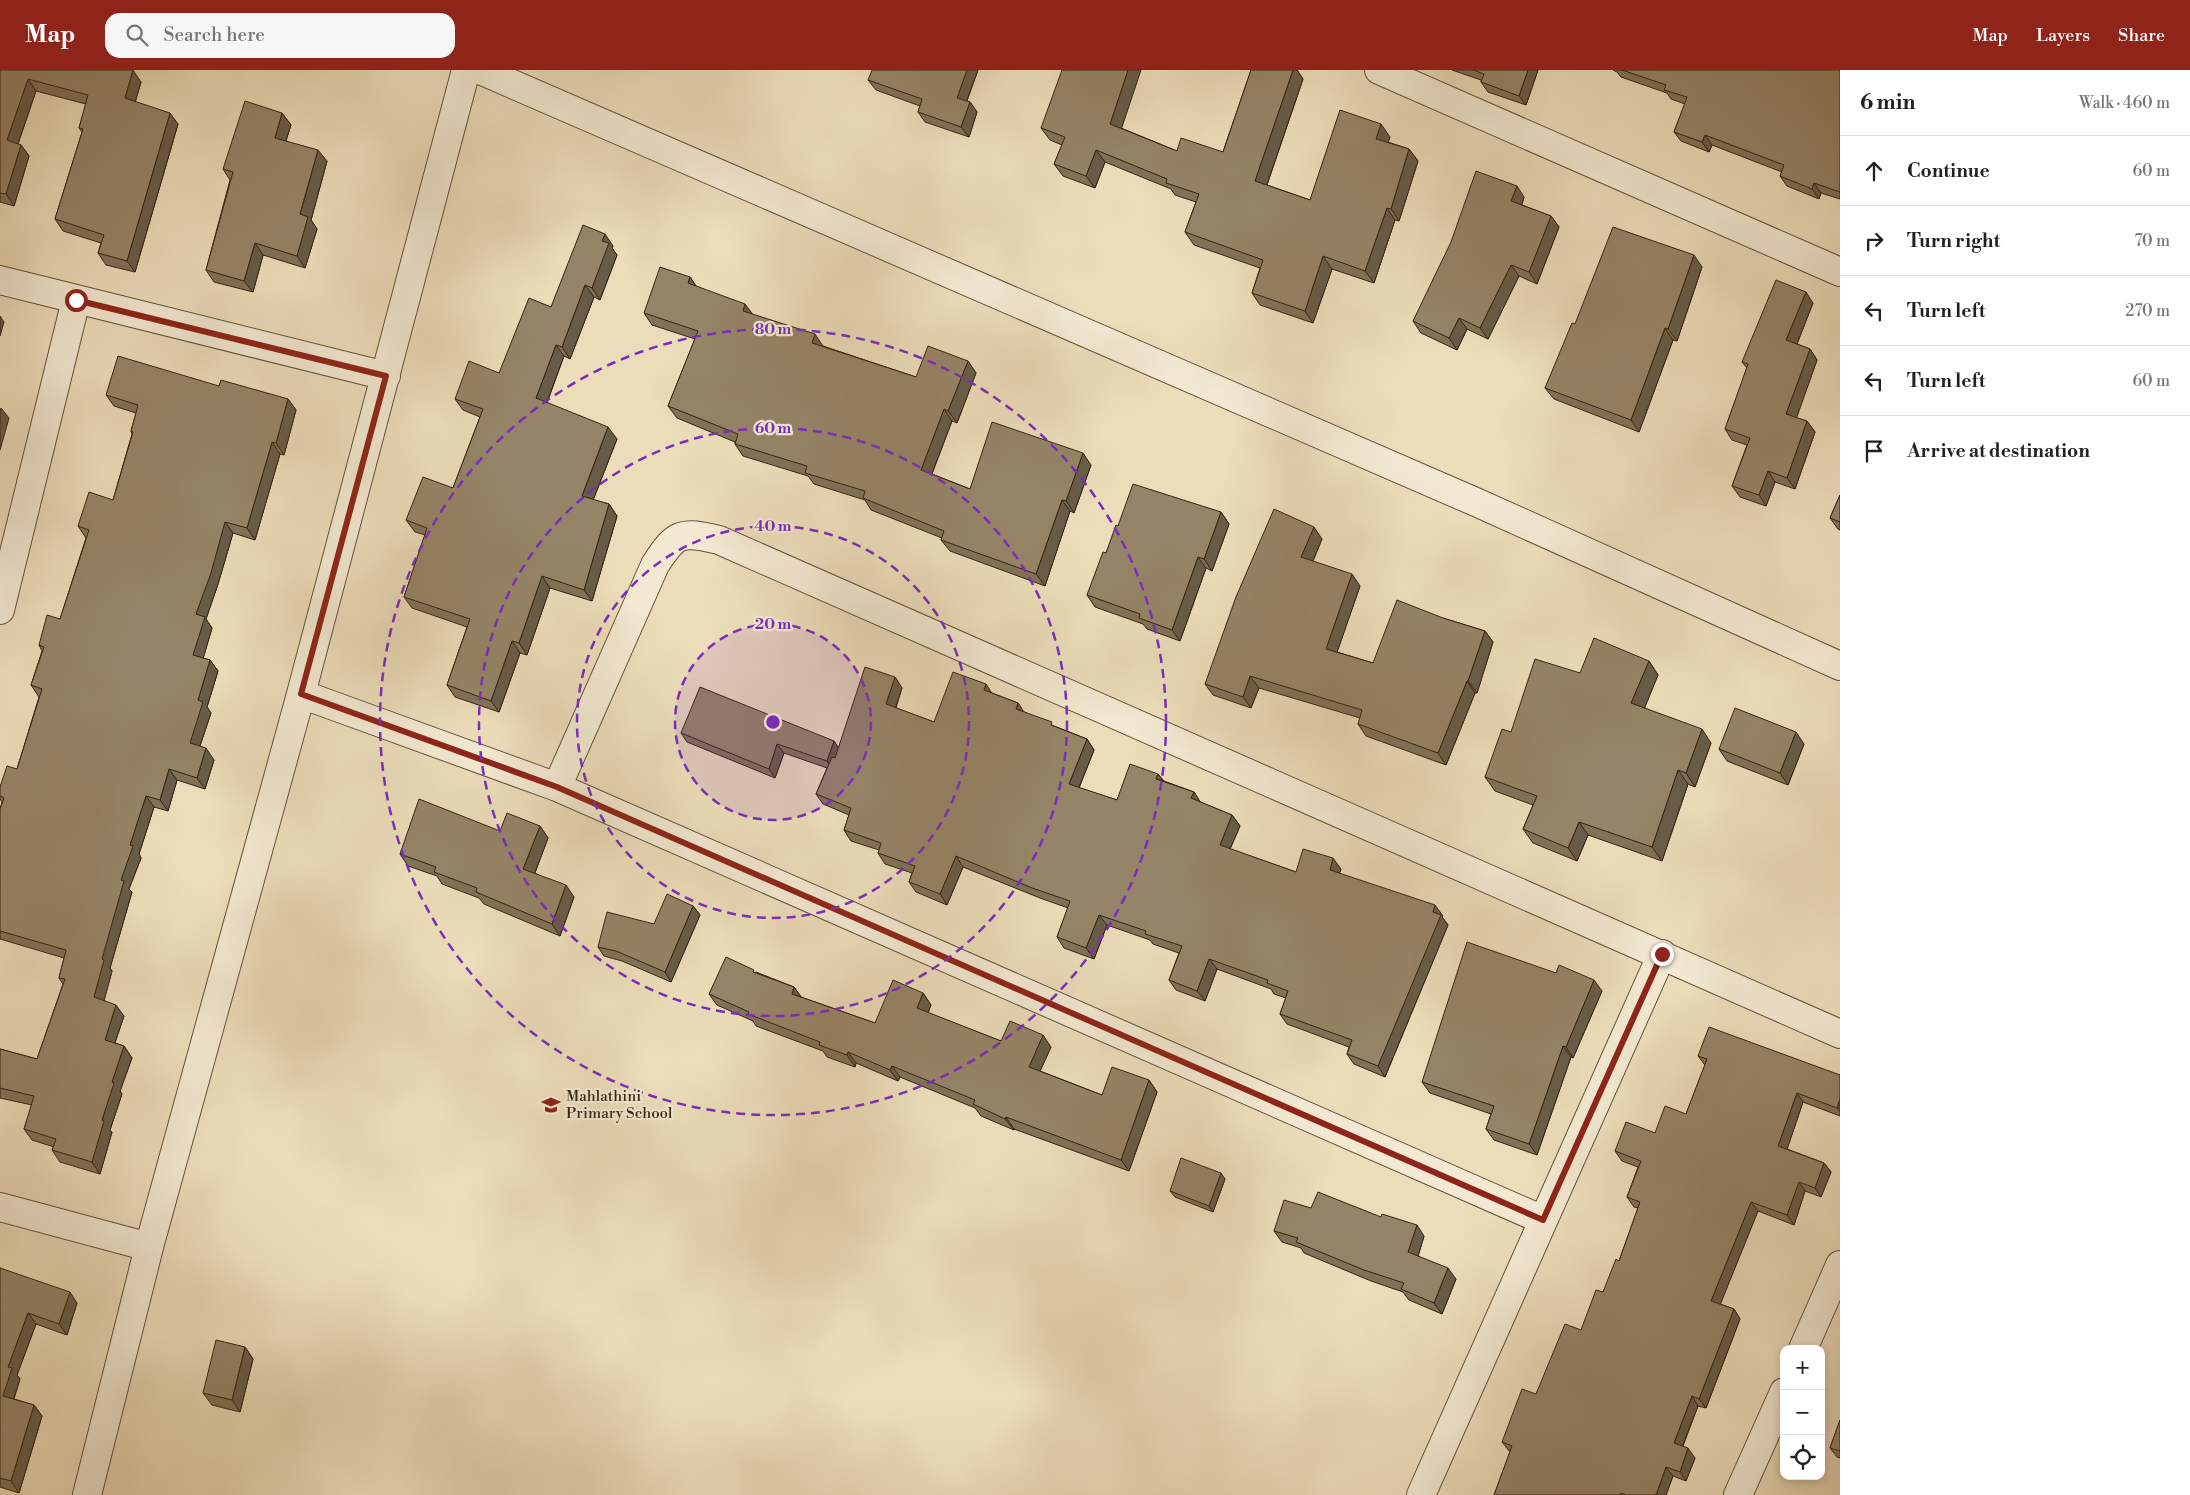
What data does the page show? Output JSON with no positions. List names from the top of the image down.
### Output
{
  "places": {
    "school or university": ["Mahlathini Primary School"]
  },
  "page": {
    "header": "Map",
    "search": "Search here",
    "nav": ["Map", "Layers", "Share"],
    "heading": ["6 min", "Walk · 460 m"],
    "list": [
      ["Continue", "60 m"],
      ["Turn right", "70 m"],
      ["Turn left", "270 m"],
      ["Turn left", "60 m"],
      "Arrive at destination"
    ],
    "map_buttons": ["+", "−"]
  },
  "rings": [
    "80 m",
    "60 m",
    "40 m",
    "20 m"
  ]
}
